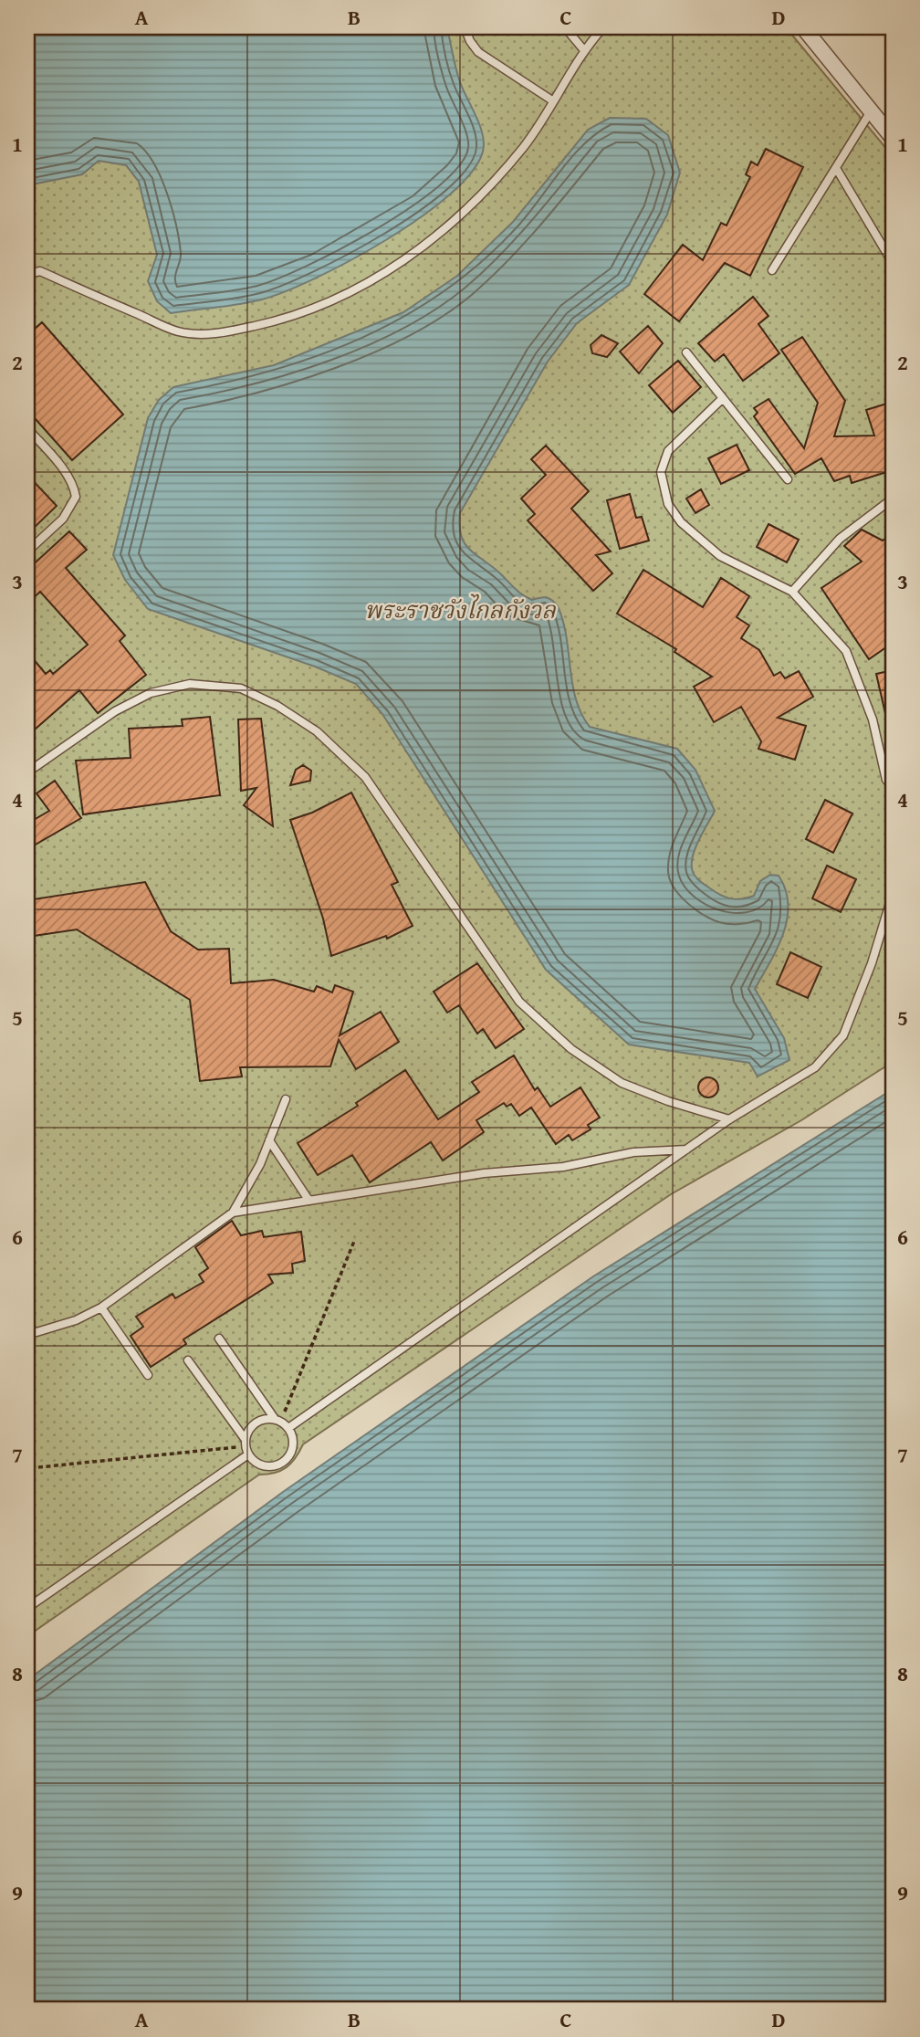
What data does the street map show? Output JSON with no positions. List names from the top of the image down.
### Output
{
  "parks": ["พระราชวังไกลกังวล"],
  "grid": {
    "columns": [
      "A",
      "B",
      "C",
      "D"
    ],
    "rows": [
      "1",
      "2",
      "3",
      "4",
      "5",
      "6",
      "7",
      "8",
      "9"
    ]
  }
}
